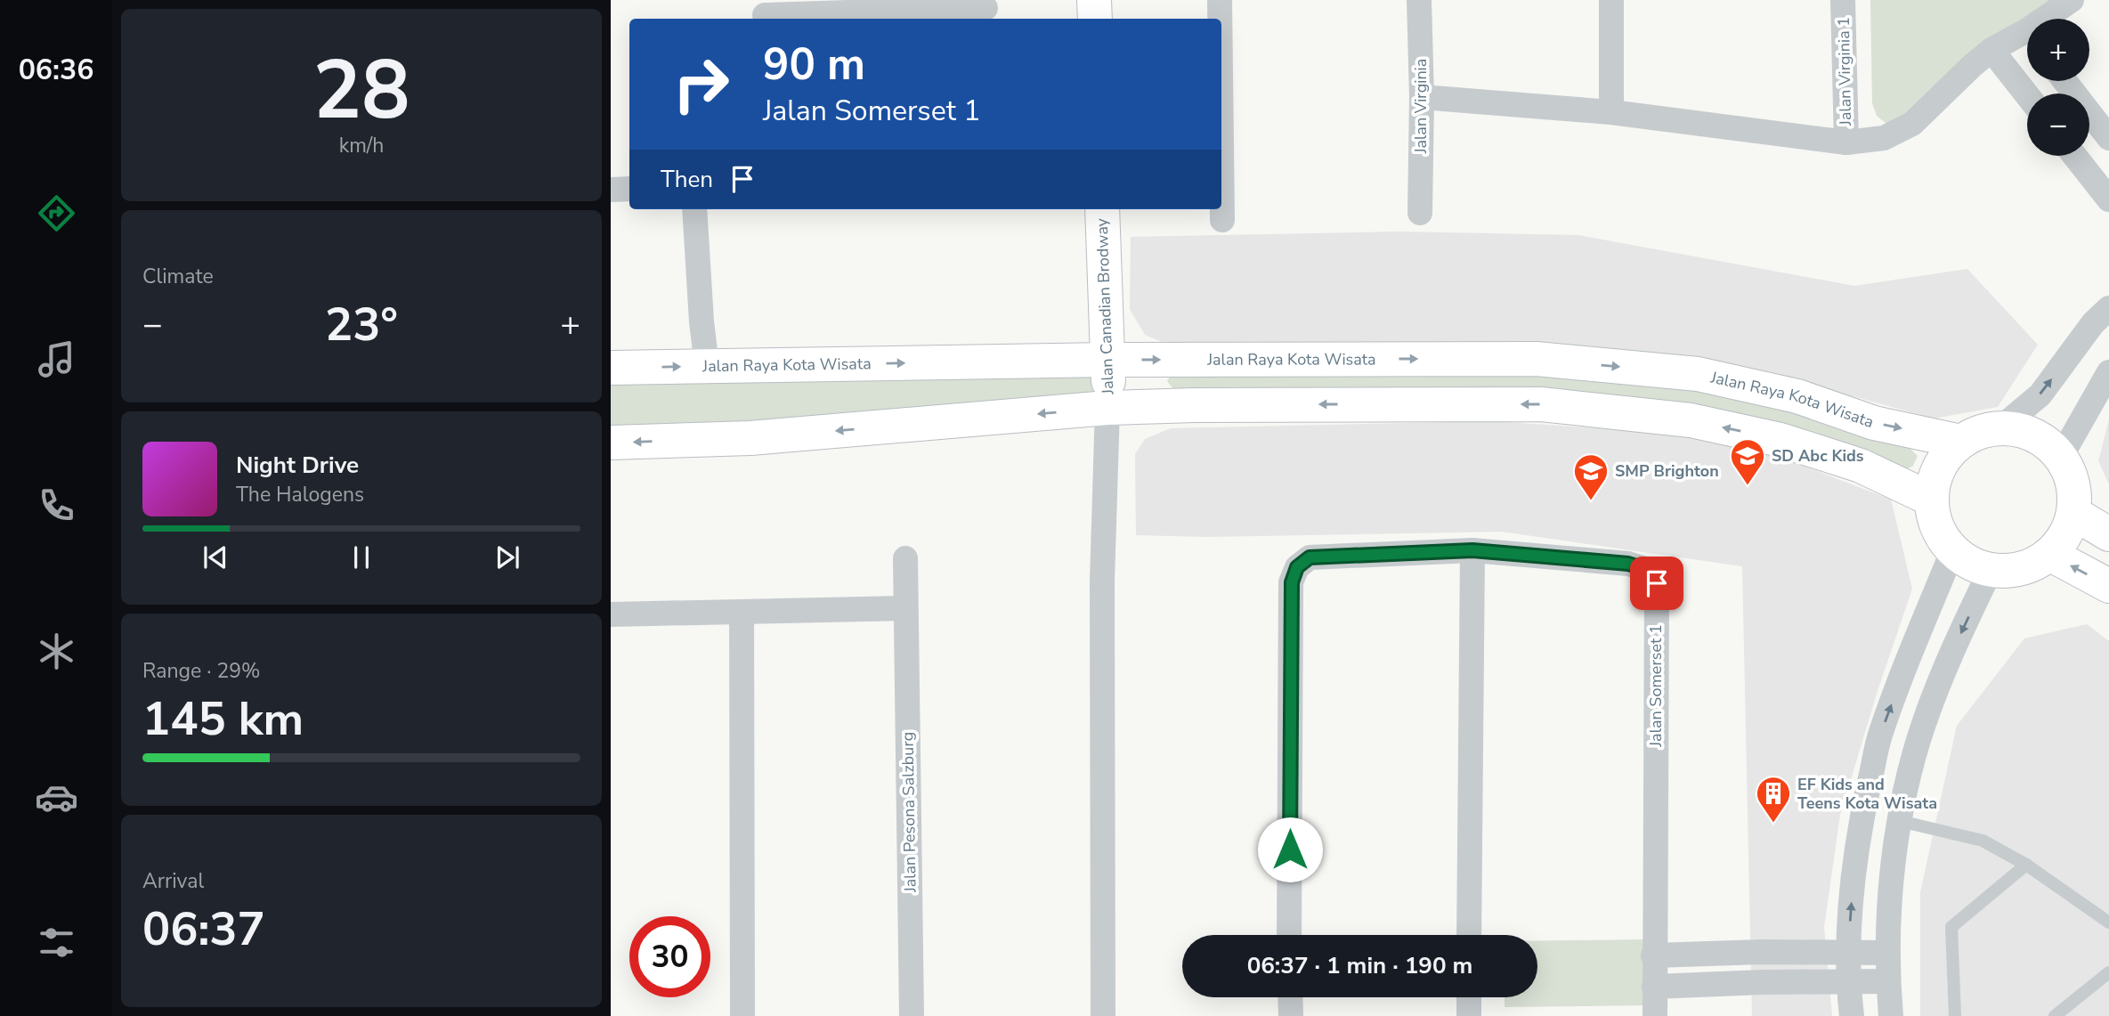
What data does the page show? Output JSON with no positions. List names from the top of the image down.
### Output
{
  "streets": {
    "street": [
      "Jalan Virginia 1",
      "Jalan Virginia",
      "Jalan Canadian Brodway",
      "Jalan Raya Kota Wisata",
      "Jalan Somerset 1",
      "Jalan Pesona Salzburg"
    ]
  },
  "crossings": [
    ["Jalan Canadian Brodway", "Jalan Raya Kota Wisata"]
  ],
  "places": {
    "school or university": ["SD Abc Kids", "SMP Brighton"],
    "building": ["EF Kids and Teens Kota Wisata"]
  },
  "page": {
    "tabs": "06:36",
    "tile": [
      ["28", "km/h"],
      "Climate",
      ["Range · 29%", "145 km"],
      ["Arrival", "06:37"]
    ],
    "map_buttons": ["+", "−"],
    "turn": ["90 m", "Jalan Somerset 1"],
    "then": "Then",
    "heat": ["−", "23°", "+"],
    "song": ["Night Drive", "The Halogens"],
    "limit": "30",
    "trip": "06:37 · 1 min · 190 m"
  }
}
